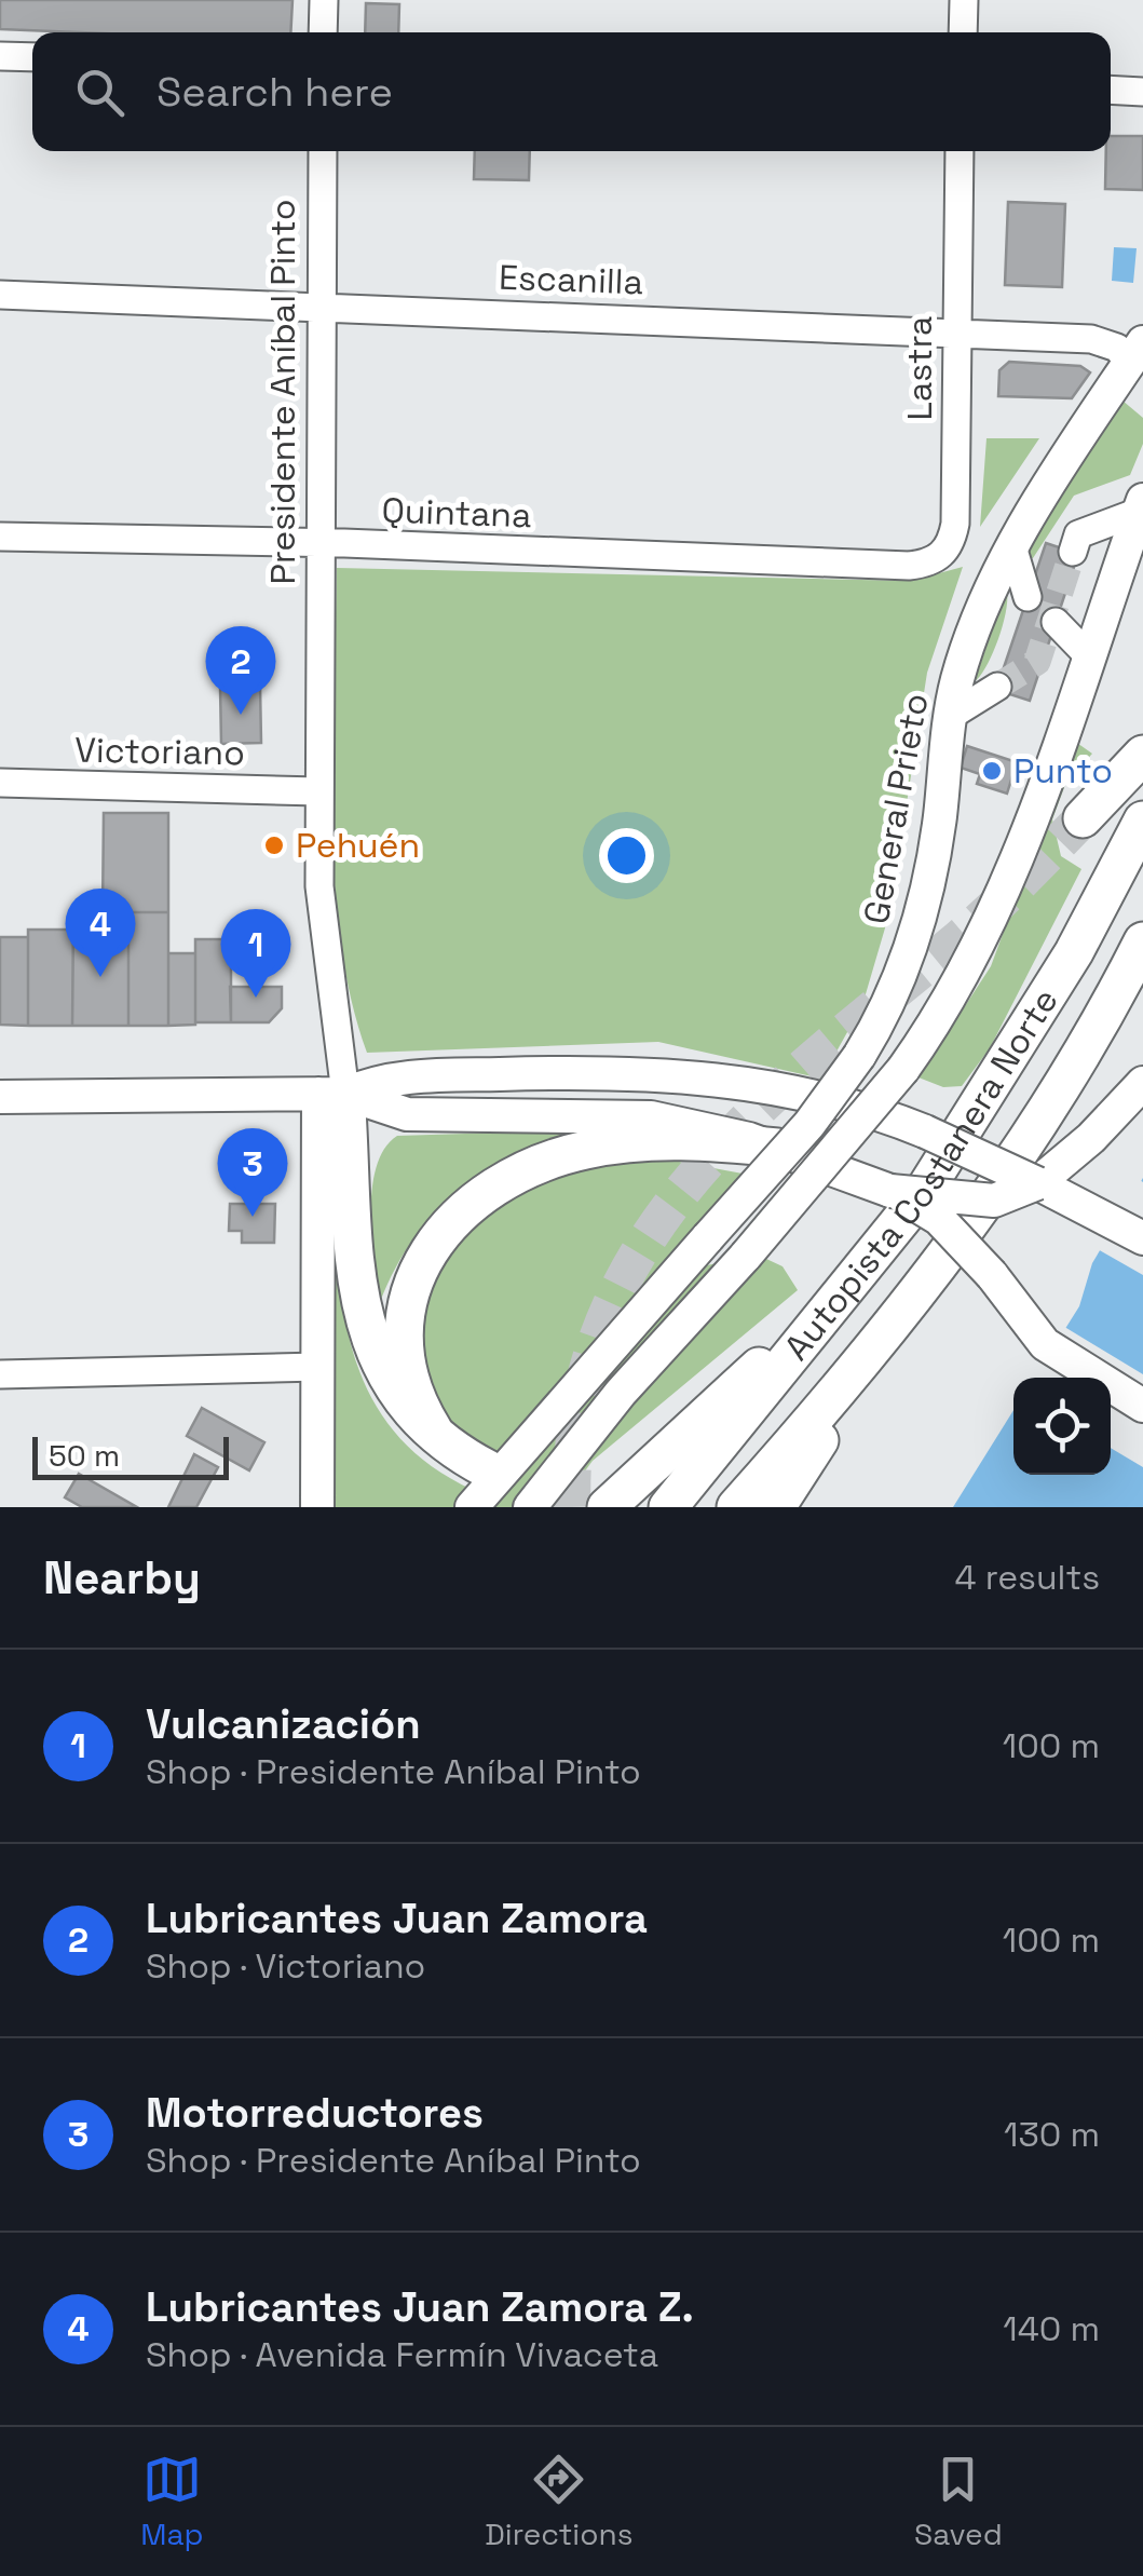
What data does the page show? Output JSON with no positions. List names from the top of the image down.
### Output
{
  "streets": {
    "highway": ["Autopista Costanera Norte"],
    "main road": ["Presidente Aníbal Pinto", "General Prieto"],
    "street": [
      "Escanilla",
      "Lastra",
      "Quintana",
      "Victoriano"
    ]
  },
  "crossings": [
    ["Escanilla", "Lastra"],
    ["Escanilla", "Presidente Aníbal Pinto"],
    ["Escanilla", "General Prieto"],
    ["Lastra", "Quintana"],
    ["Presidente Aníbal Pinto", "Quintana"],
    ["Presidente Aníbal Pinto", "Victoriano"]
  ],
  "places": ["Punto", "Pehuén"],
  "scale_bar": "50 m",
  "page": {
    "search": "Search here",
    "pins": [
      "2",
      "4",
      "1",
      "3"
    ],
    "scale": "50 m",
    "heading": ["Nearby", "4 results"],
    "list": [
      {
        "mark": "1",
        "name": "Vulcanización",
        "note": "Shop · Presidente Aníbal Pinto",
        "value": "100 m"
      },
      {
        "mark": "2",
        "name": "Lubricantes Juan Zamora",
        "note": "Shop · Victoriano",
        "value": "100 m"
      },
      {
        "mark": "3",
        "name": "Motorreductores",
        "note": "Shop · Presidente Aníbal Pinto",
        "value": "130 m"
      },
      {
        "mark": "4",
        "name": "Lubricantes Juan Zamora Z.",
        "note": "Shop · Avenida Fermín Vivaceta",
        "value": "140 m"
      }
    ],
    "nav": ["Map", "Directions", "Saved"]
  }
}
